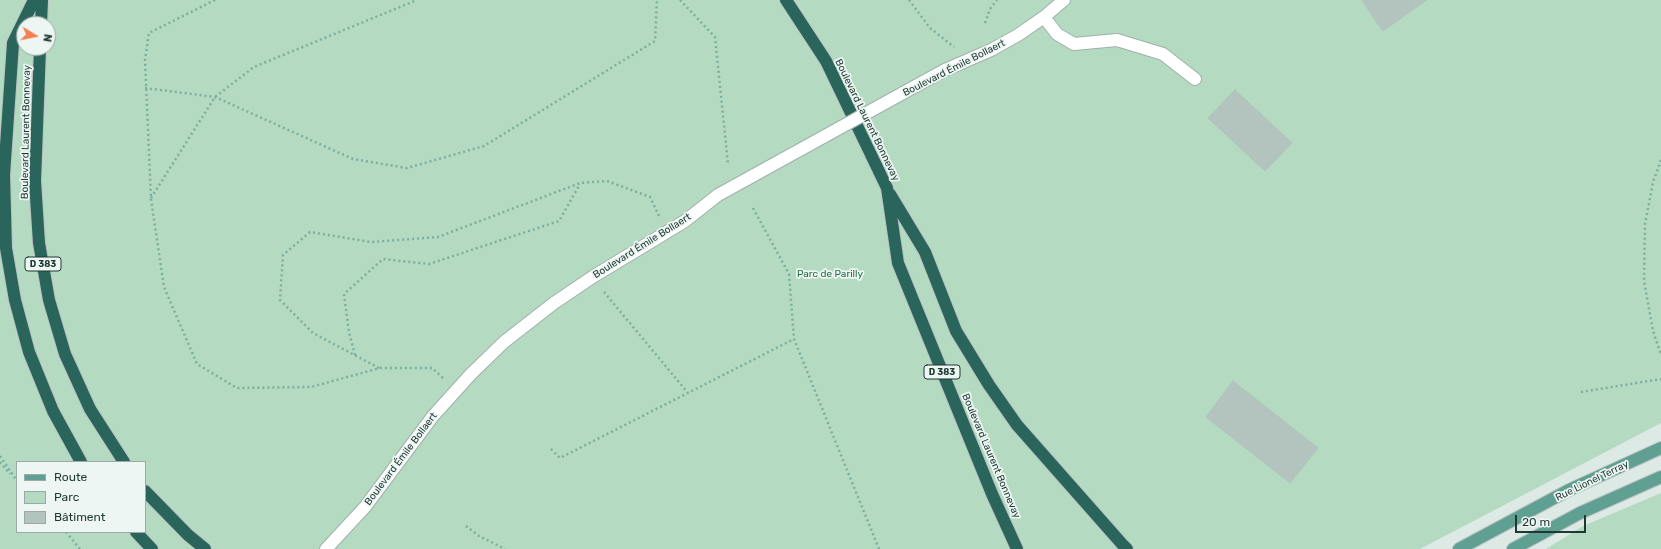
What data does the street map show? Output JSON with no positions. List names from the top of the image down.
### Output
{
  "streets": {
    "highway": ["Boulevard Laurent Bonnevay", "D 383"],
    "main road": ["Rue Lionel Terray"],
    "lane": ["Boulevard Émile Bollaert"]
  },
  "parks": ["Parc de Parilly"],
  "legend": ["Route", "Parc", "Bâtiment"],
  "scale_bar": "20 m",
  "north": "right"
}
